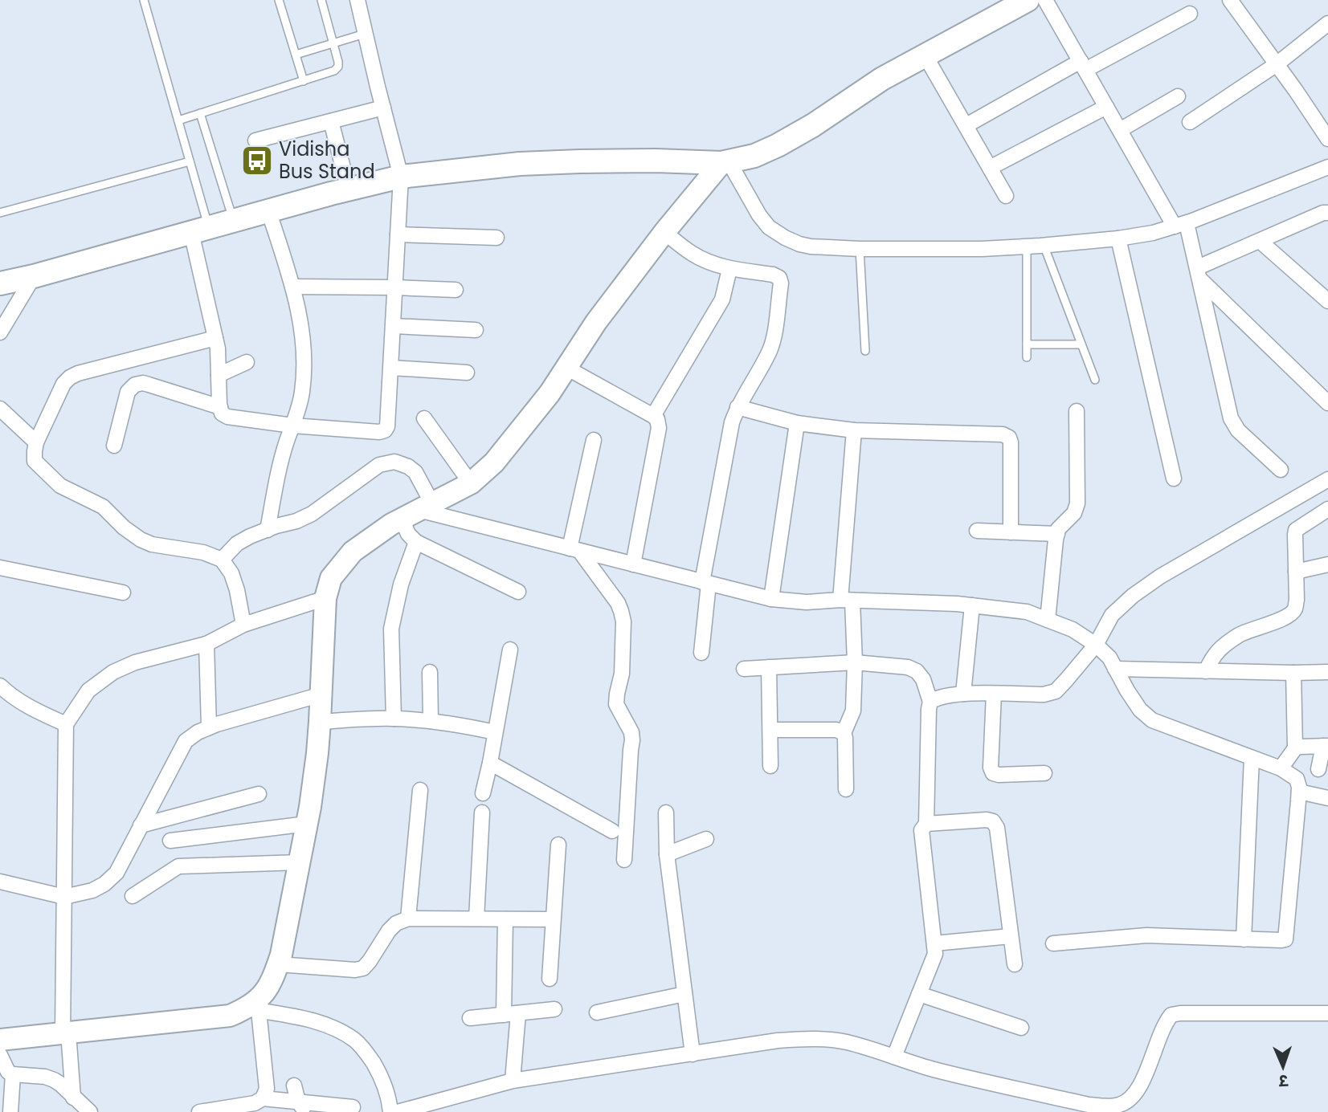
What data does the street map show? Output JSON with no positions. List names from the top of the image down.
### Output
{
  "places": {
    "bus stop": ["Vidisha Bus Stand"]
  },
  "north": "bottom"
}
